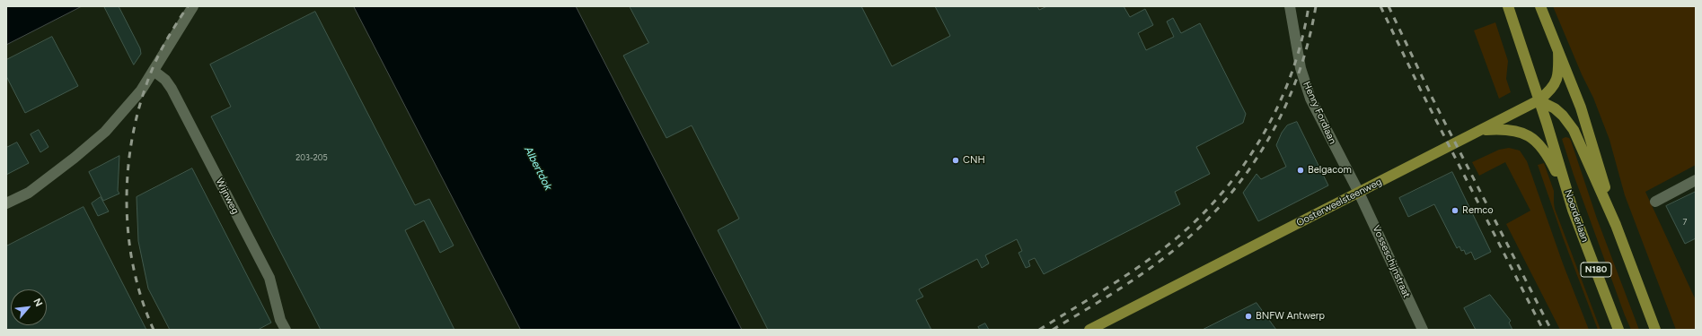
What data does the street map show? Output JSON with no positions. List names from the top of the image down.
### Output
{
  "streets": {
    "main road": ["Oosterweelsteenweg", "Noorderlaan", "N180"],
    "street": ["Henry Fordlaan", "Wijnweg", "Vosseschijnstraat"]
  },
  "crossings": [
    ["Henry Fordlaan", "Oosterweelsteenweg"],
    ["Henry Fordlaan", "Vosseschijnstraat"],
    ["Oosterweelsteenweg", "Noorderlaan"],
    ["Oosterweelsteenweg", "Vosseschijnstraat"]
  ],
  "water": ["Albertdok"],
  "places": [
    "CNH",
    "Belgacom",
    "Remco",
    "BNFW Antwerp"
  ],
  "house_numbers": ["203-205", "7"],
  "north": "top right"
}
